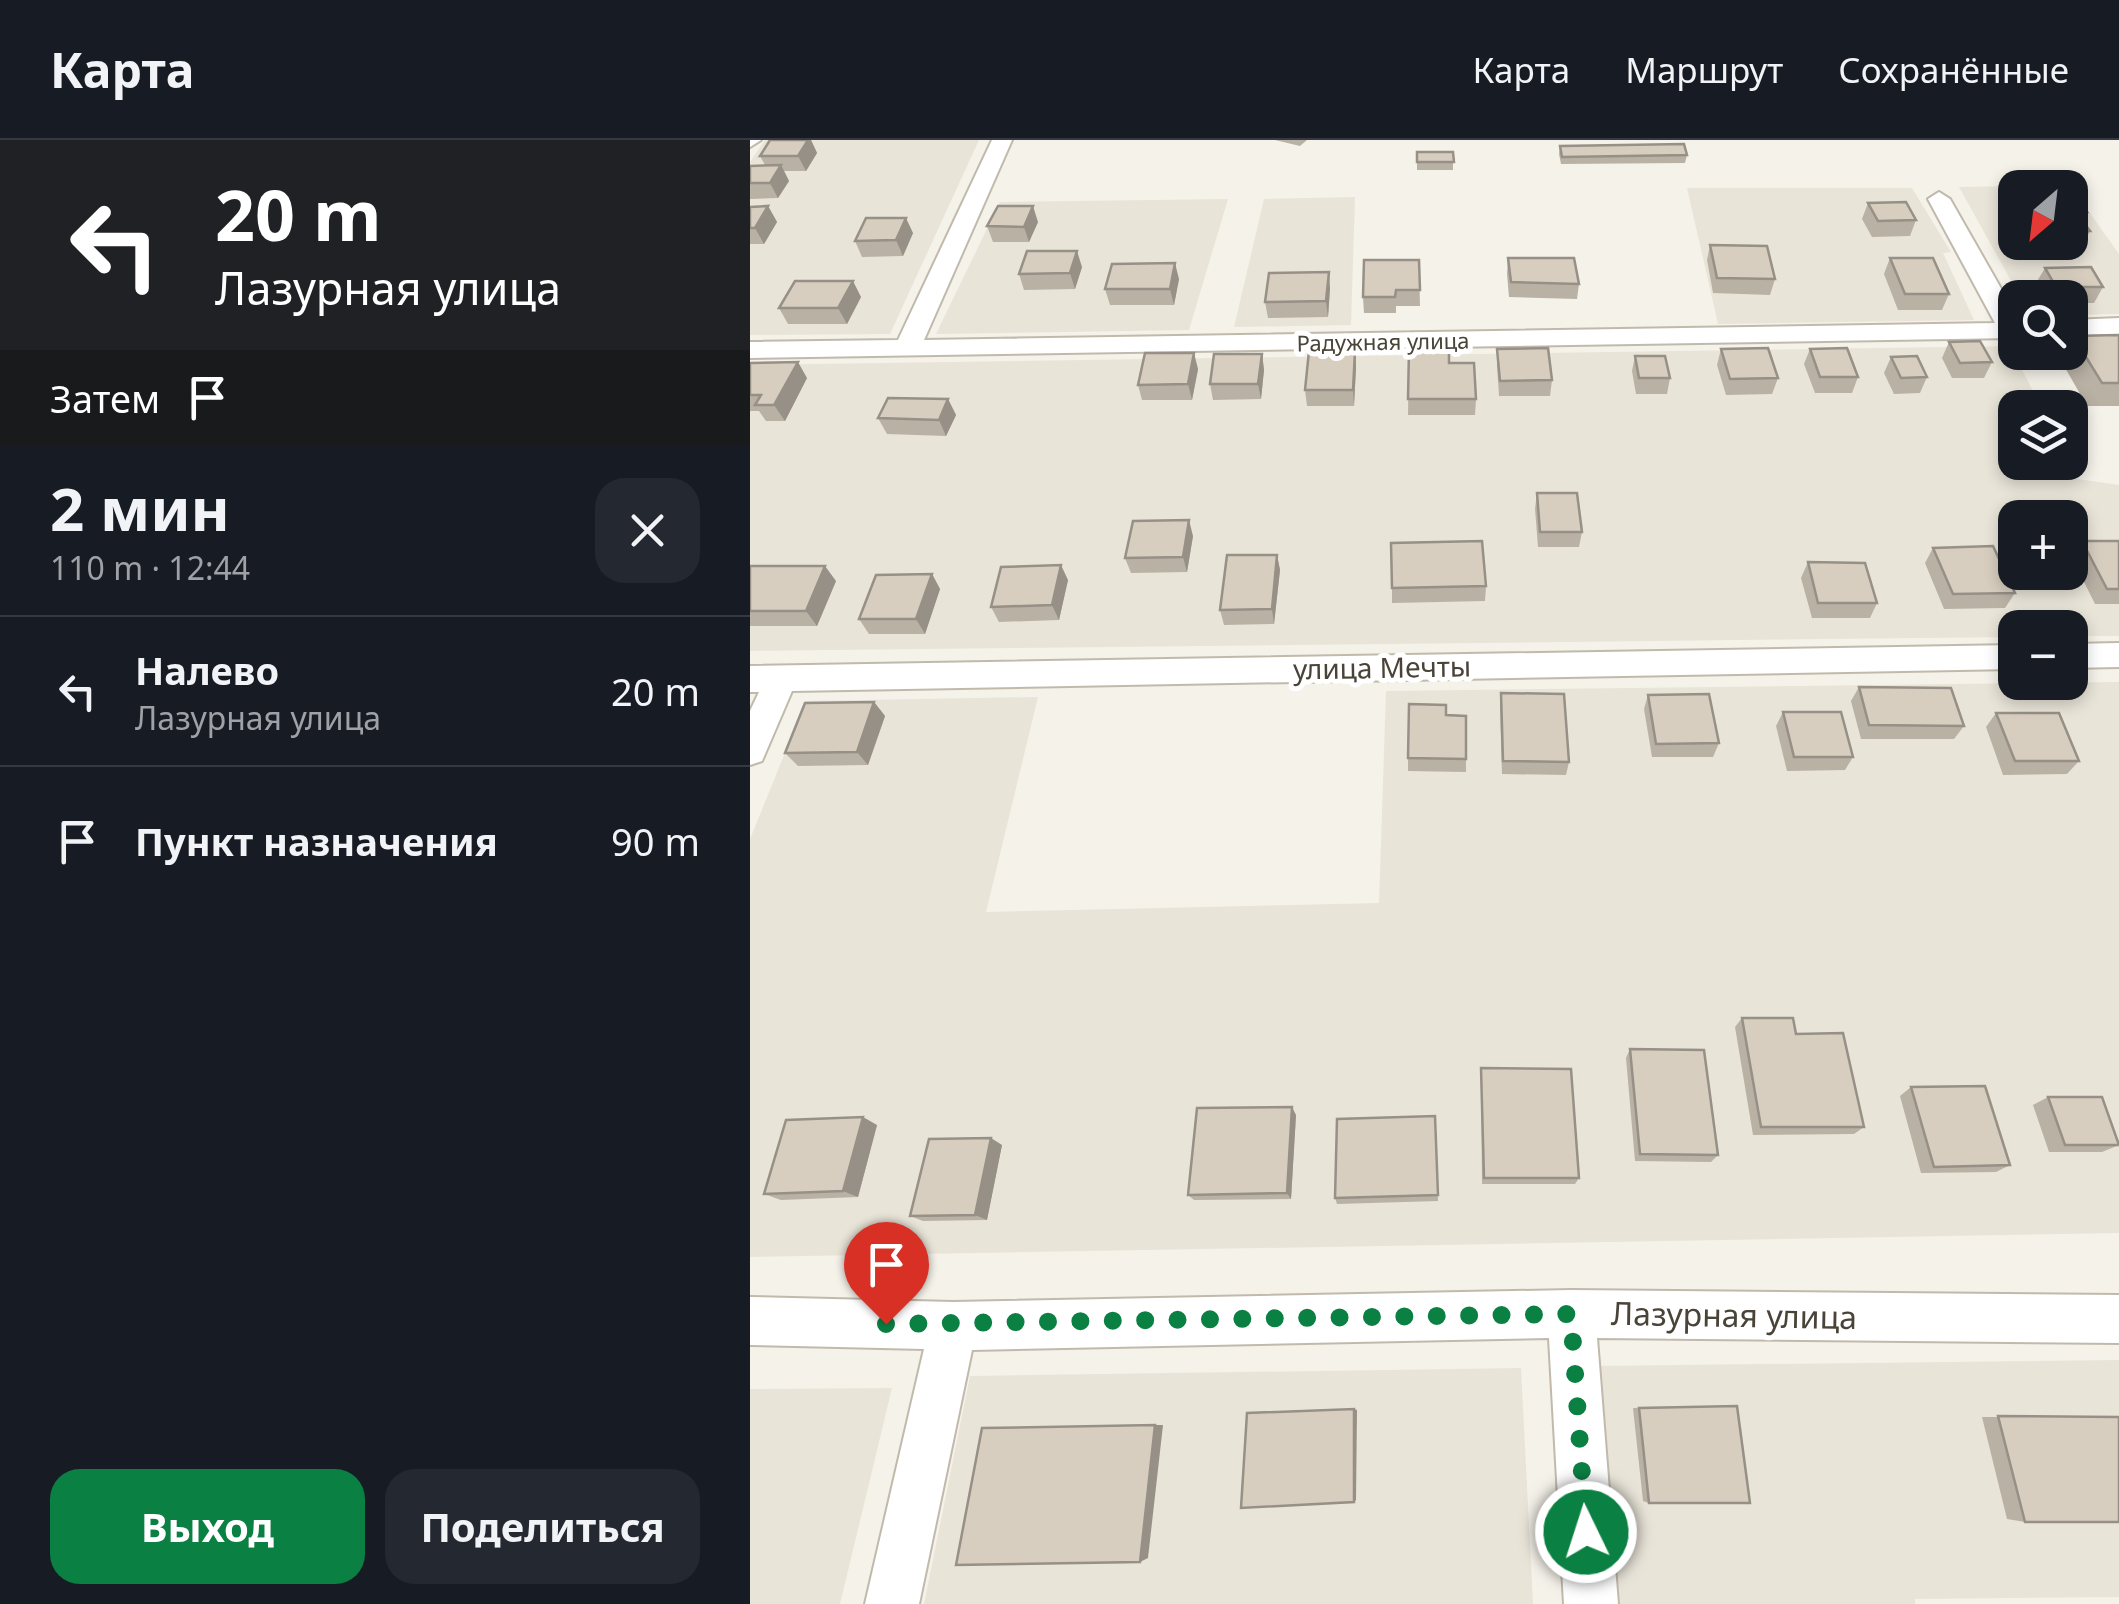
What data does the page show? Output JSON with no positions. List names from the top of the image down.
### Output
{
  "streets": {
    "street": ["Радужная улица", "улица Мечты", "Лазурная улица"]
  },
  "north": "bottom left",
  "page": {
    "header": "Карта",
    "nav": ["Карта", "Маршрут", "Сохранённые"],
    "turn": ["20 m", "Лазурная улица"],
    "map_buttons": ["+", "−"],
    "then": "Затем",
    "heading": ["2 мин", "110 m · 12:44"],
    "list": [
      {
        "name": "Налево",
        "note": "Лазурная улица",
        "value": "20 m"
      },
      {
        "name": "Пункт назначения",
        "value": "90 m"
      }
    ],
    "buttons": ["Выход", "Поделиться"]
  }
}
